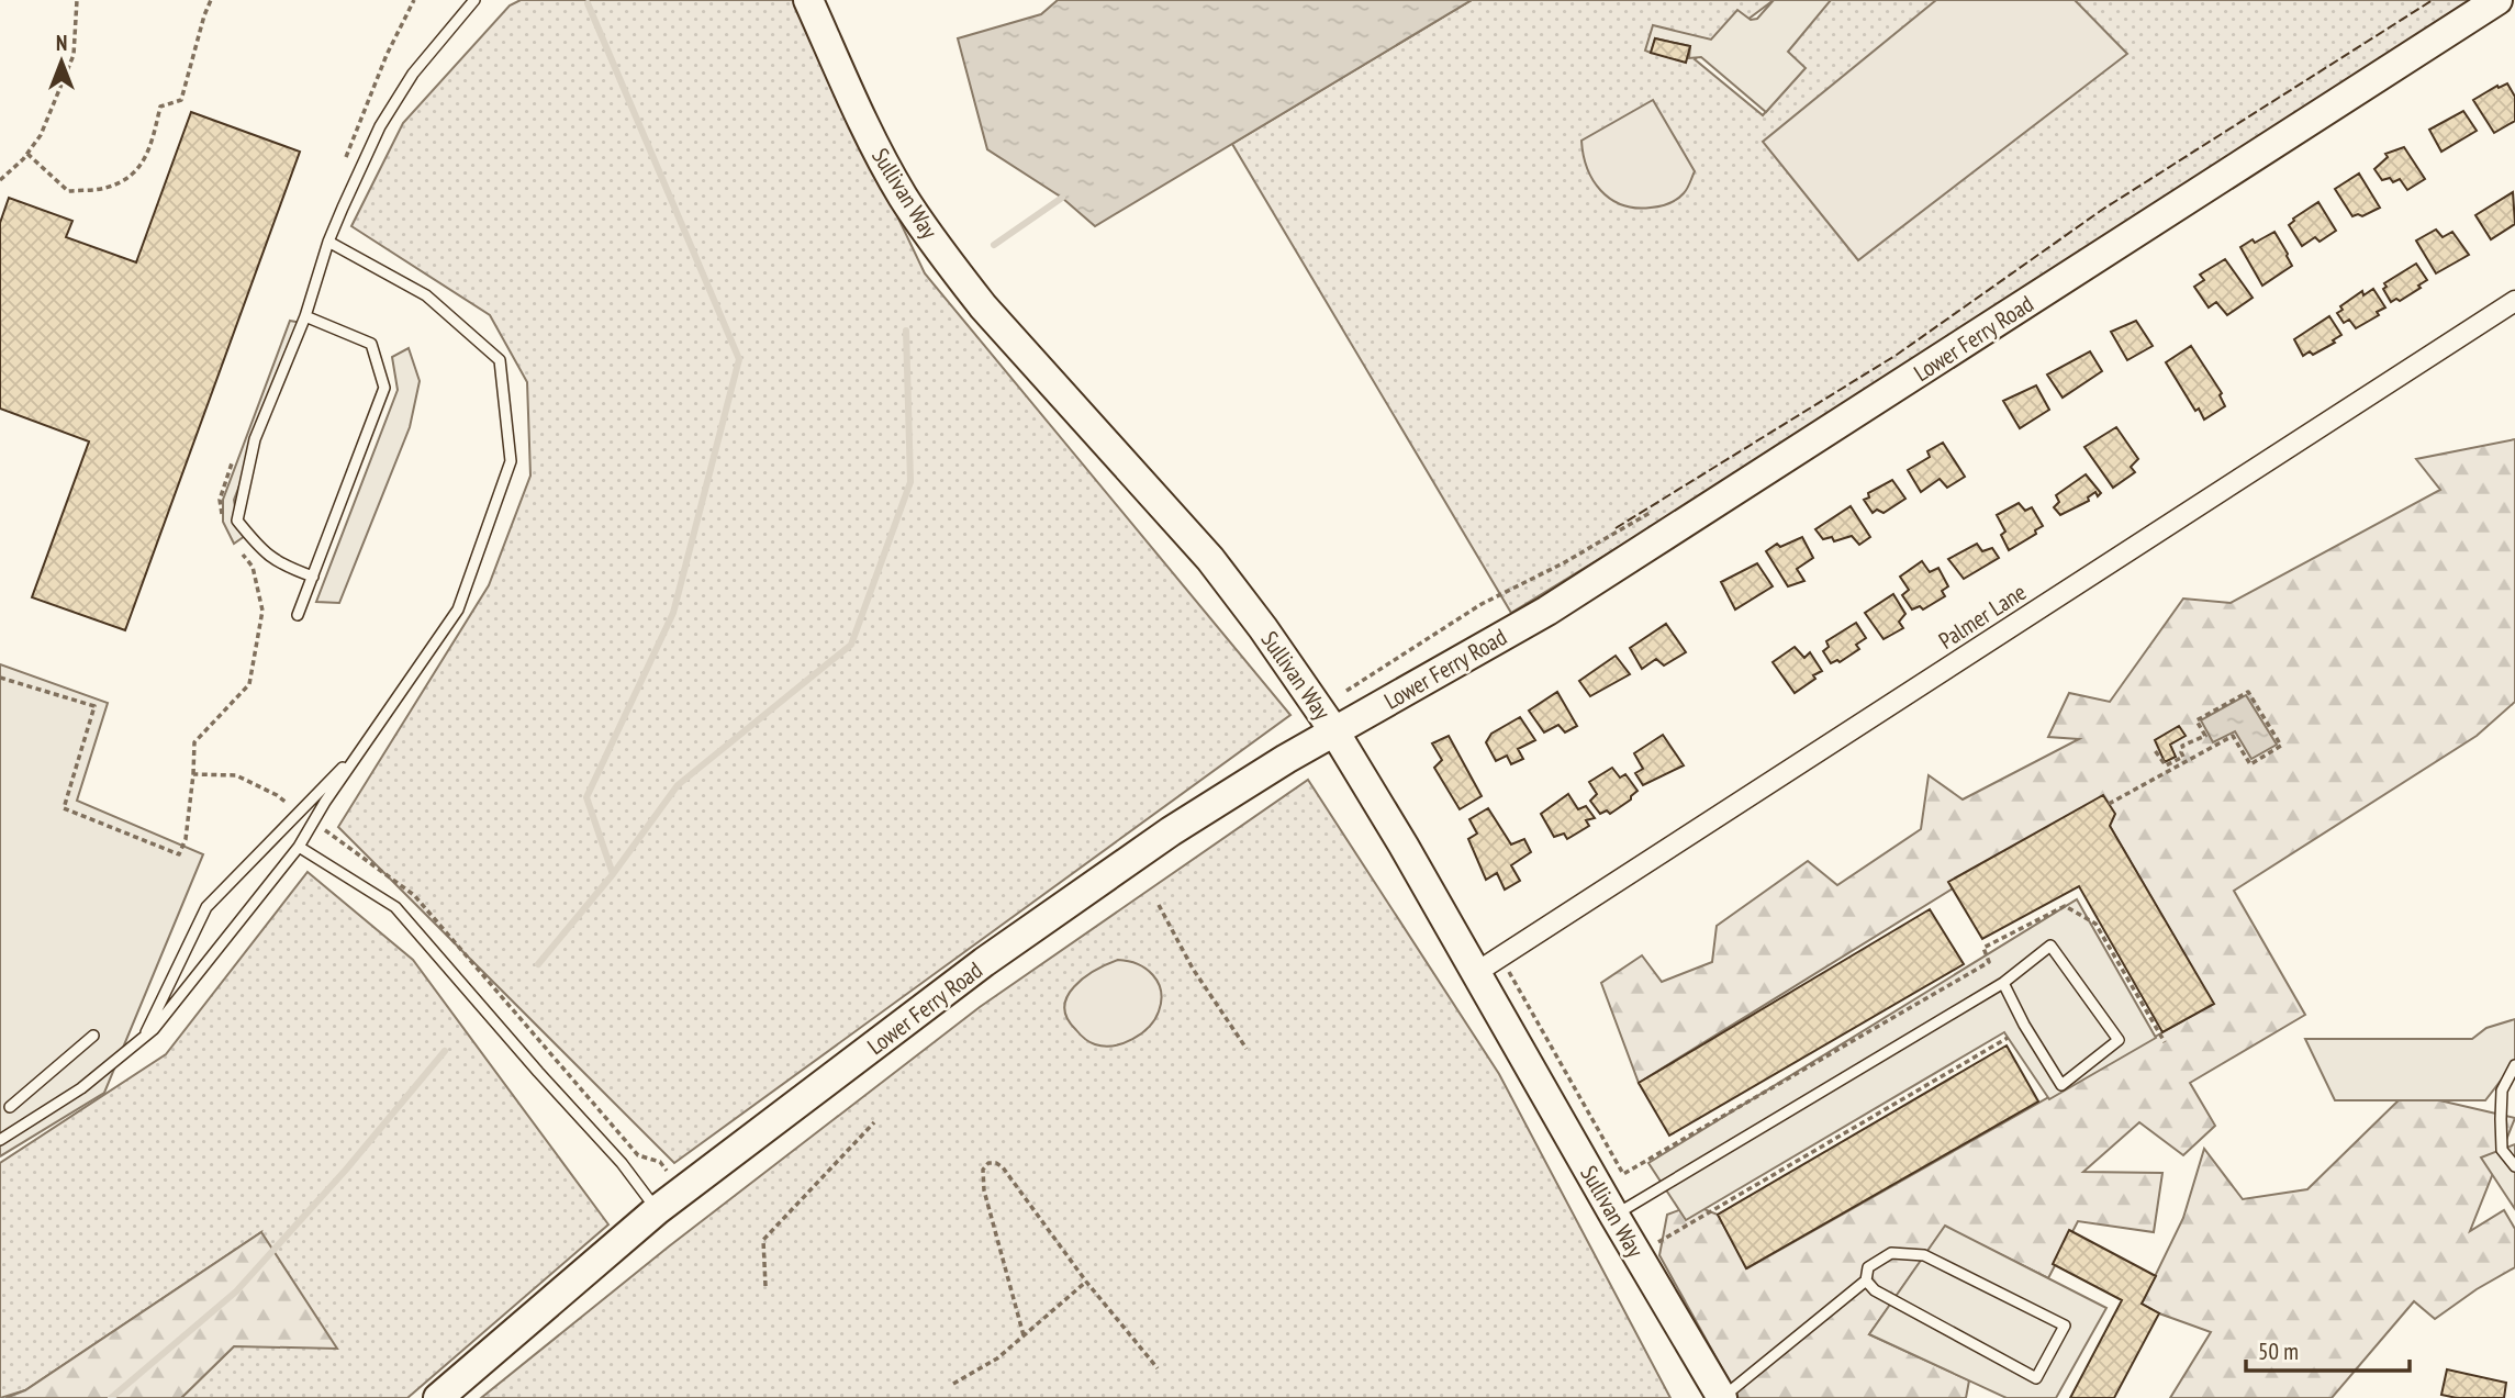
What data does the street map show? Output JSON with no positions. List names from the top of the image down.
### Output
{
  "streets": {
    "main road": ["Sullivan Way", "Lower Ferry Road"],
    "street": ["Palmer Lane"]
  },
  "crossings": [
    ["Sullivan Way", "Lower Ferry Road"],
    ["Sullivan Way", "Palmer Lane"]
  ],
  "scale_bar": "50 m",
  "north": "top"
}
